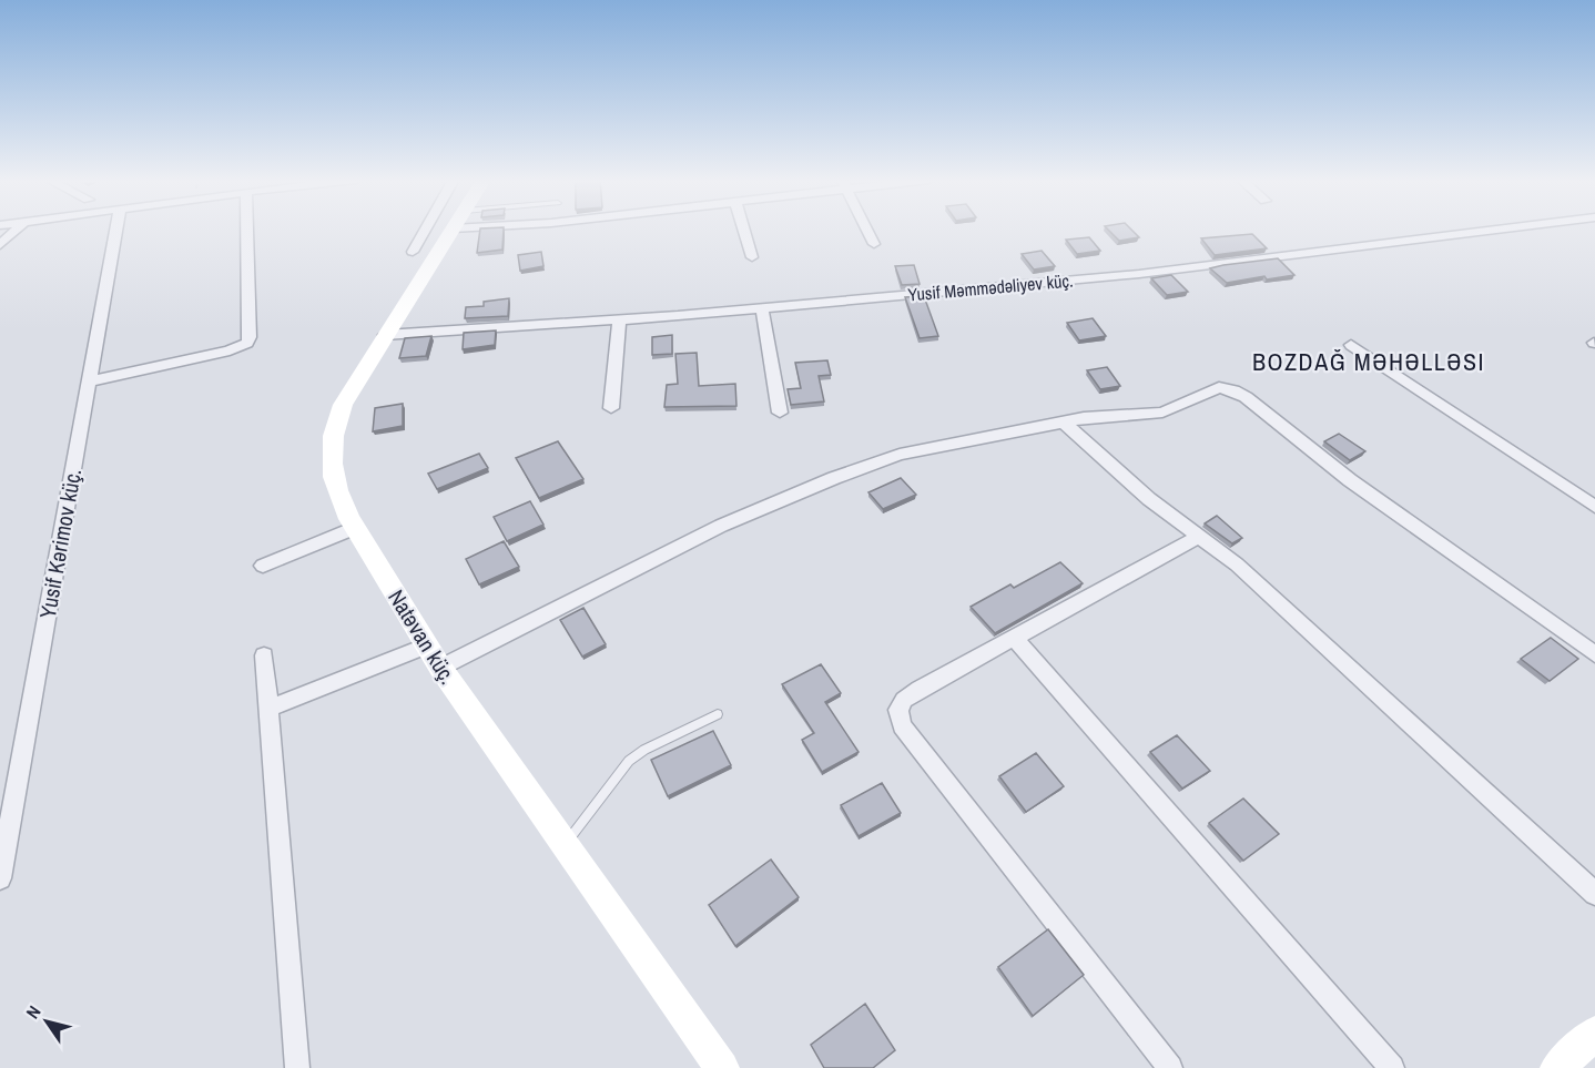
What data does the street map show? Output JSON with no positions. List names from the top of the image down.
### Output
{
  "streets": {
    "street": ["Yusif Məmmədəliyev küç.", "Yusif Kərimov küç.", "Natəvan küç."]
  },
  "crossings": [
    ["Yusif Məmmədəliyev küç.", "Natəvan küç."]
  ],
  "districts": ["BOZDAĞ MƏHƏLLƏSI"],
  "north": "top left"
}
